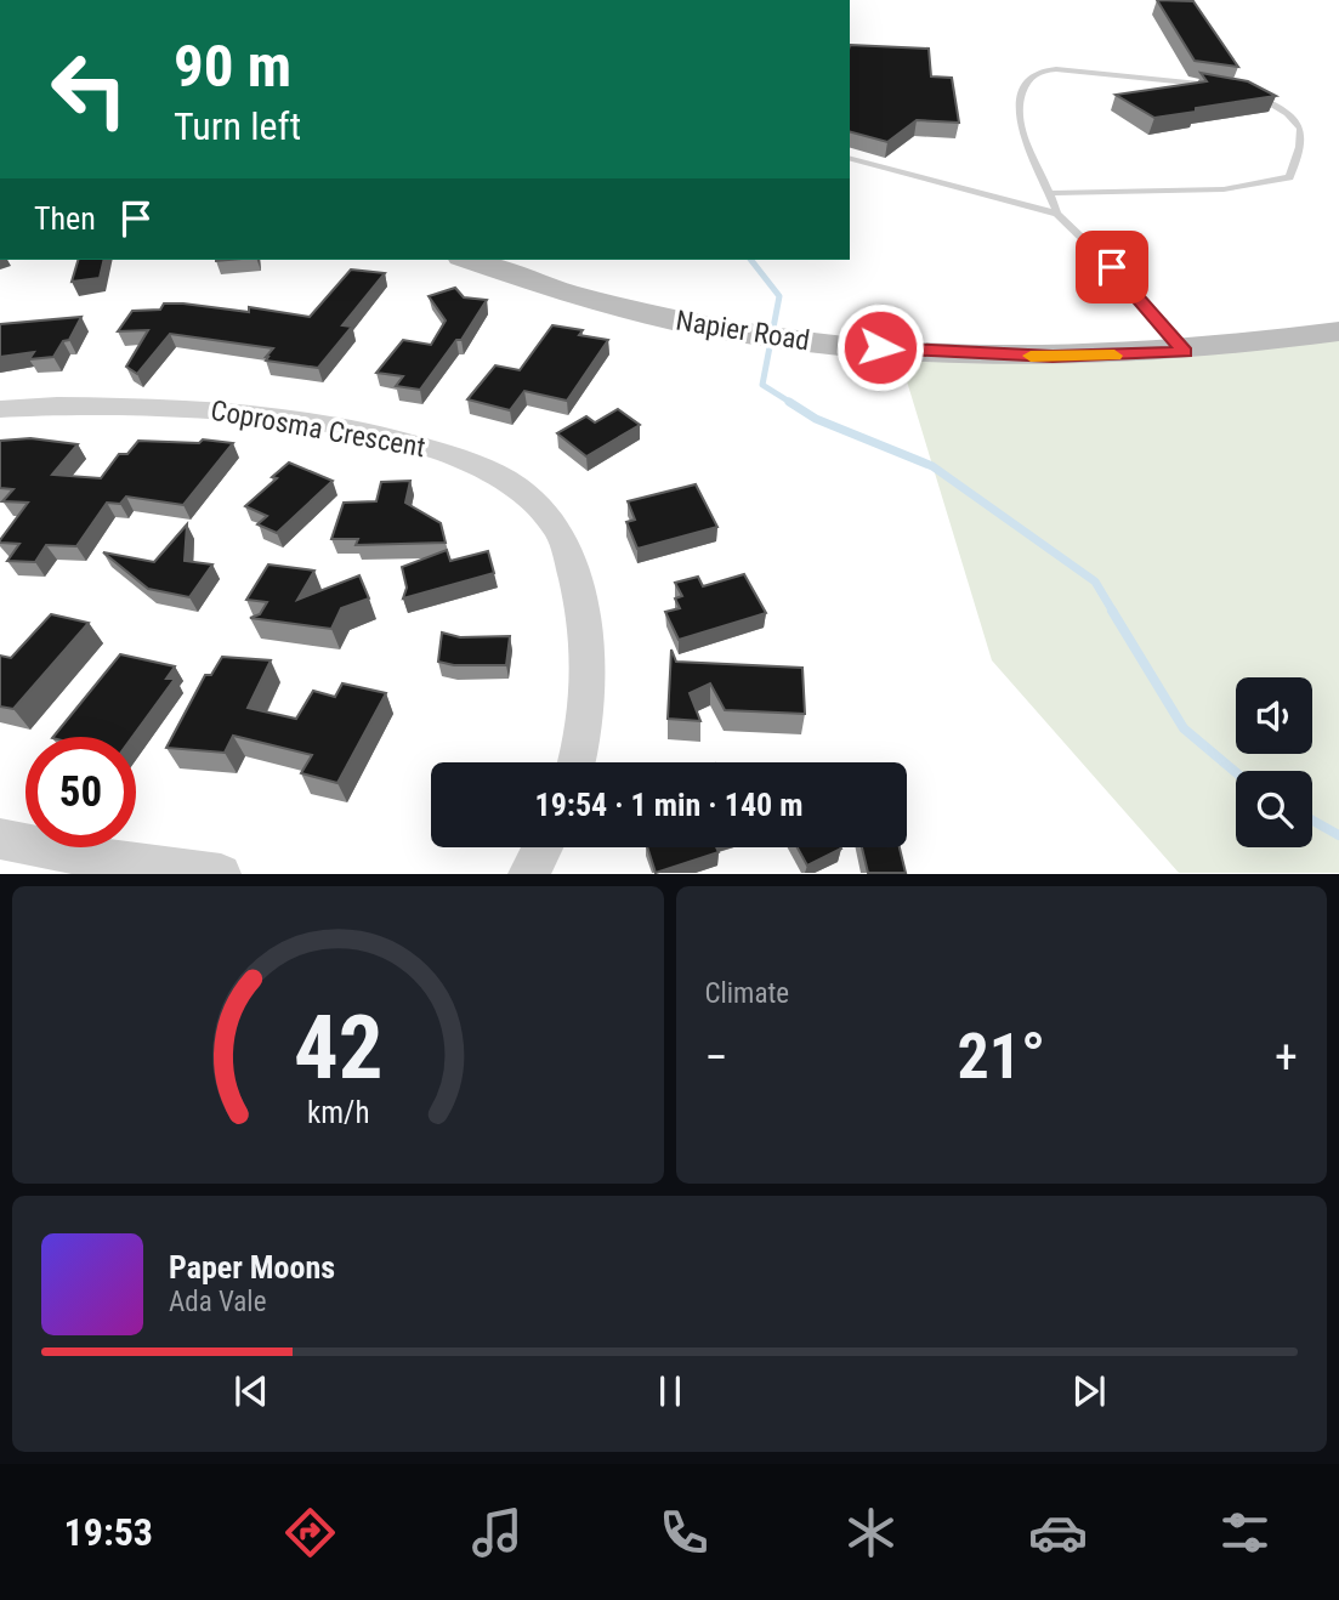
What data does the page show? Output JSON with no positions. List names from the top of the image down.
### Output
{
  "streets": {
    "main road": ["Napier Road"],
    "street": ["Coprosma Crescent"]
  },
  "page": {
    "turn": ["90 m", "Turn left"],
    "then": "Then",
    "limit": "50",
    "trip": "19:54 · 1 min · 140 m",
    "tile": "Climate",
    "heat": ["−", "21°", "+"],
    "song": ["Paper Moons", "Ada Vale"],
    "tabs": "19:53",
    "gauge": ["42", "km/h"]
  }
}
